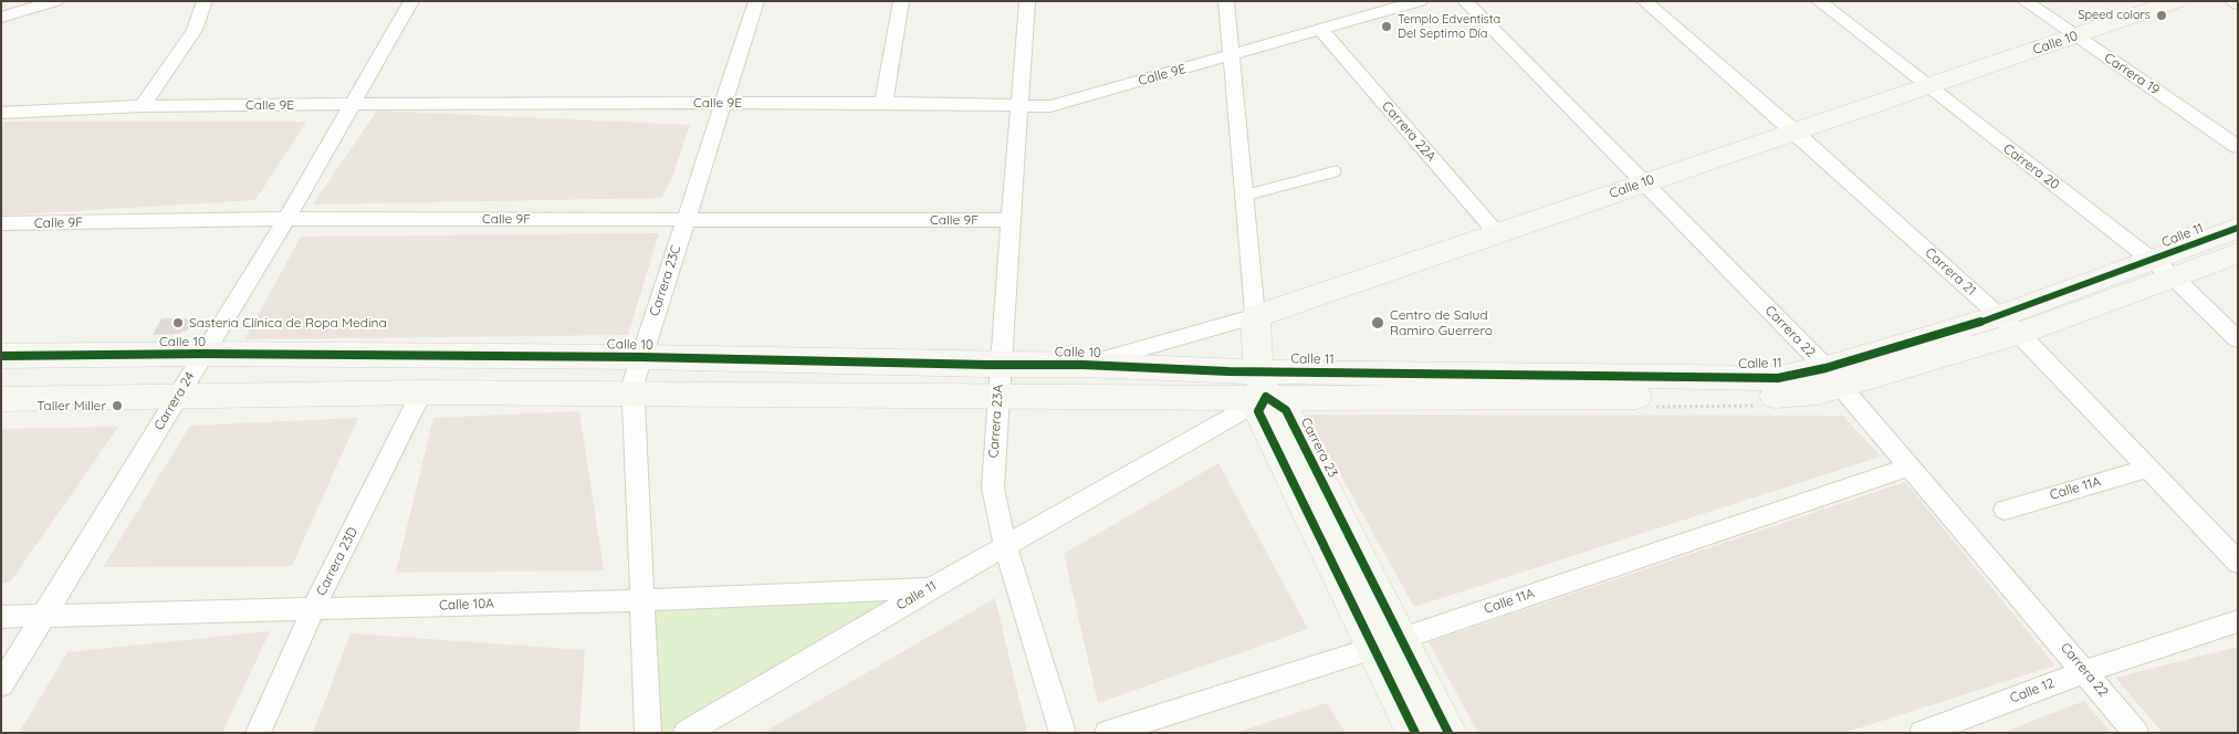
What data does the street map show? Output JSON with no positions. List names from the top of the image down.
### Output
{
  "streets": {
    "street": [
      "Calle 10",
      "Carrera 19",
      "Calle 9E",
      "Carrera 22A",
      "Carrera 20",
      "Calle 9F",
      "Calle 11",
      "Carrera 21",
      "Carrera 23C",
      "Carrera 22",
      "Carrera 24",
      "Carrera 23A",
      "Calle 11A",
      "Carrera 23D",
      "Calle 10A",
      "Calle 12"
    ],
    "cycle path": ["Carrera 23"]
  },
  "crossings": [
    ["Calle 10", "Carrera 19"],
    ["Calle 10", "Carrera 22A"],
    ["Calle 10", "Carrera 20"],
    ["Calle 10", "Calle 11"],
    ["Calle 10", "Carrera 21"],
    ["Calle 10", "Carrera 23C"],
    ["Calle 10", "Carrera 22"],
    ["Calle 10", "Carrera 24"],
    ["Calle 10", "Carrera 23A"],
    ["Calle 9E", "Carrera 22A"],
    ["Calle 9E", "Carrera 23C"],
    ["Calle 9E", "Carrera 24"],
    ["Calle 9E", "Carrera 23A"],
    ["Carrera 20", "Calle 11"],
    ["Calle 9F", "Carrera 23C"],
    ["Calle 9F", "Carrera 24"],
    ["Calle 9F", "Carrera 23A"],
    ["Calle 11", "Carrera 21"],
    ["Calle 11", "Carrera 22"],
    ["Calle 11", "Carrera 23A"],
    ["Calle 11", "Calle 10A"],
    ["Carrera 21", "Calle 11A"],
    ["Carrera 23C", "Calle 10A"],
    ["Carrera 22", "Calle 11A"],
    ["Carrera 22", "Calle 12"],
    ["Carrera 24", "Calle 10A"],
    ["Carrera 23D", "Calle 10A"]
  ],
  "places": [
    "Speed colors",
    "Templo Edventista Del Septimo Día",
    "Sasteria Clínica de Ropa Medina",
    "Centro de Salud Ramiro Guerrero",
    "Taller Miller"
  ]
}
